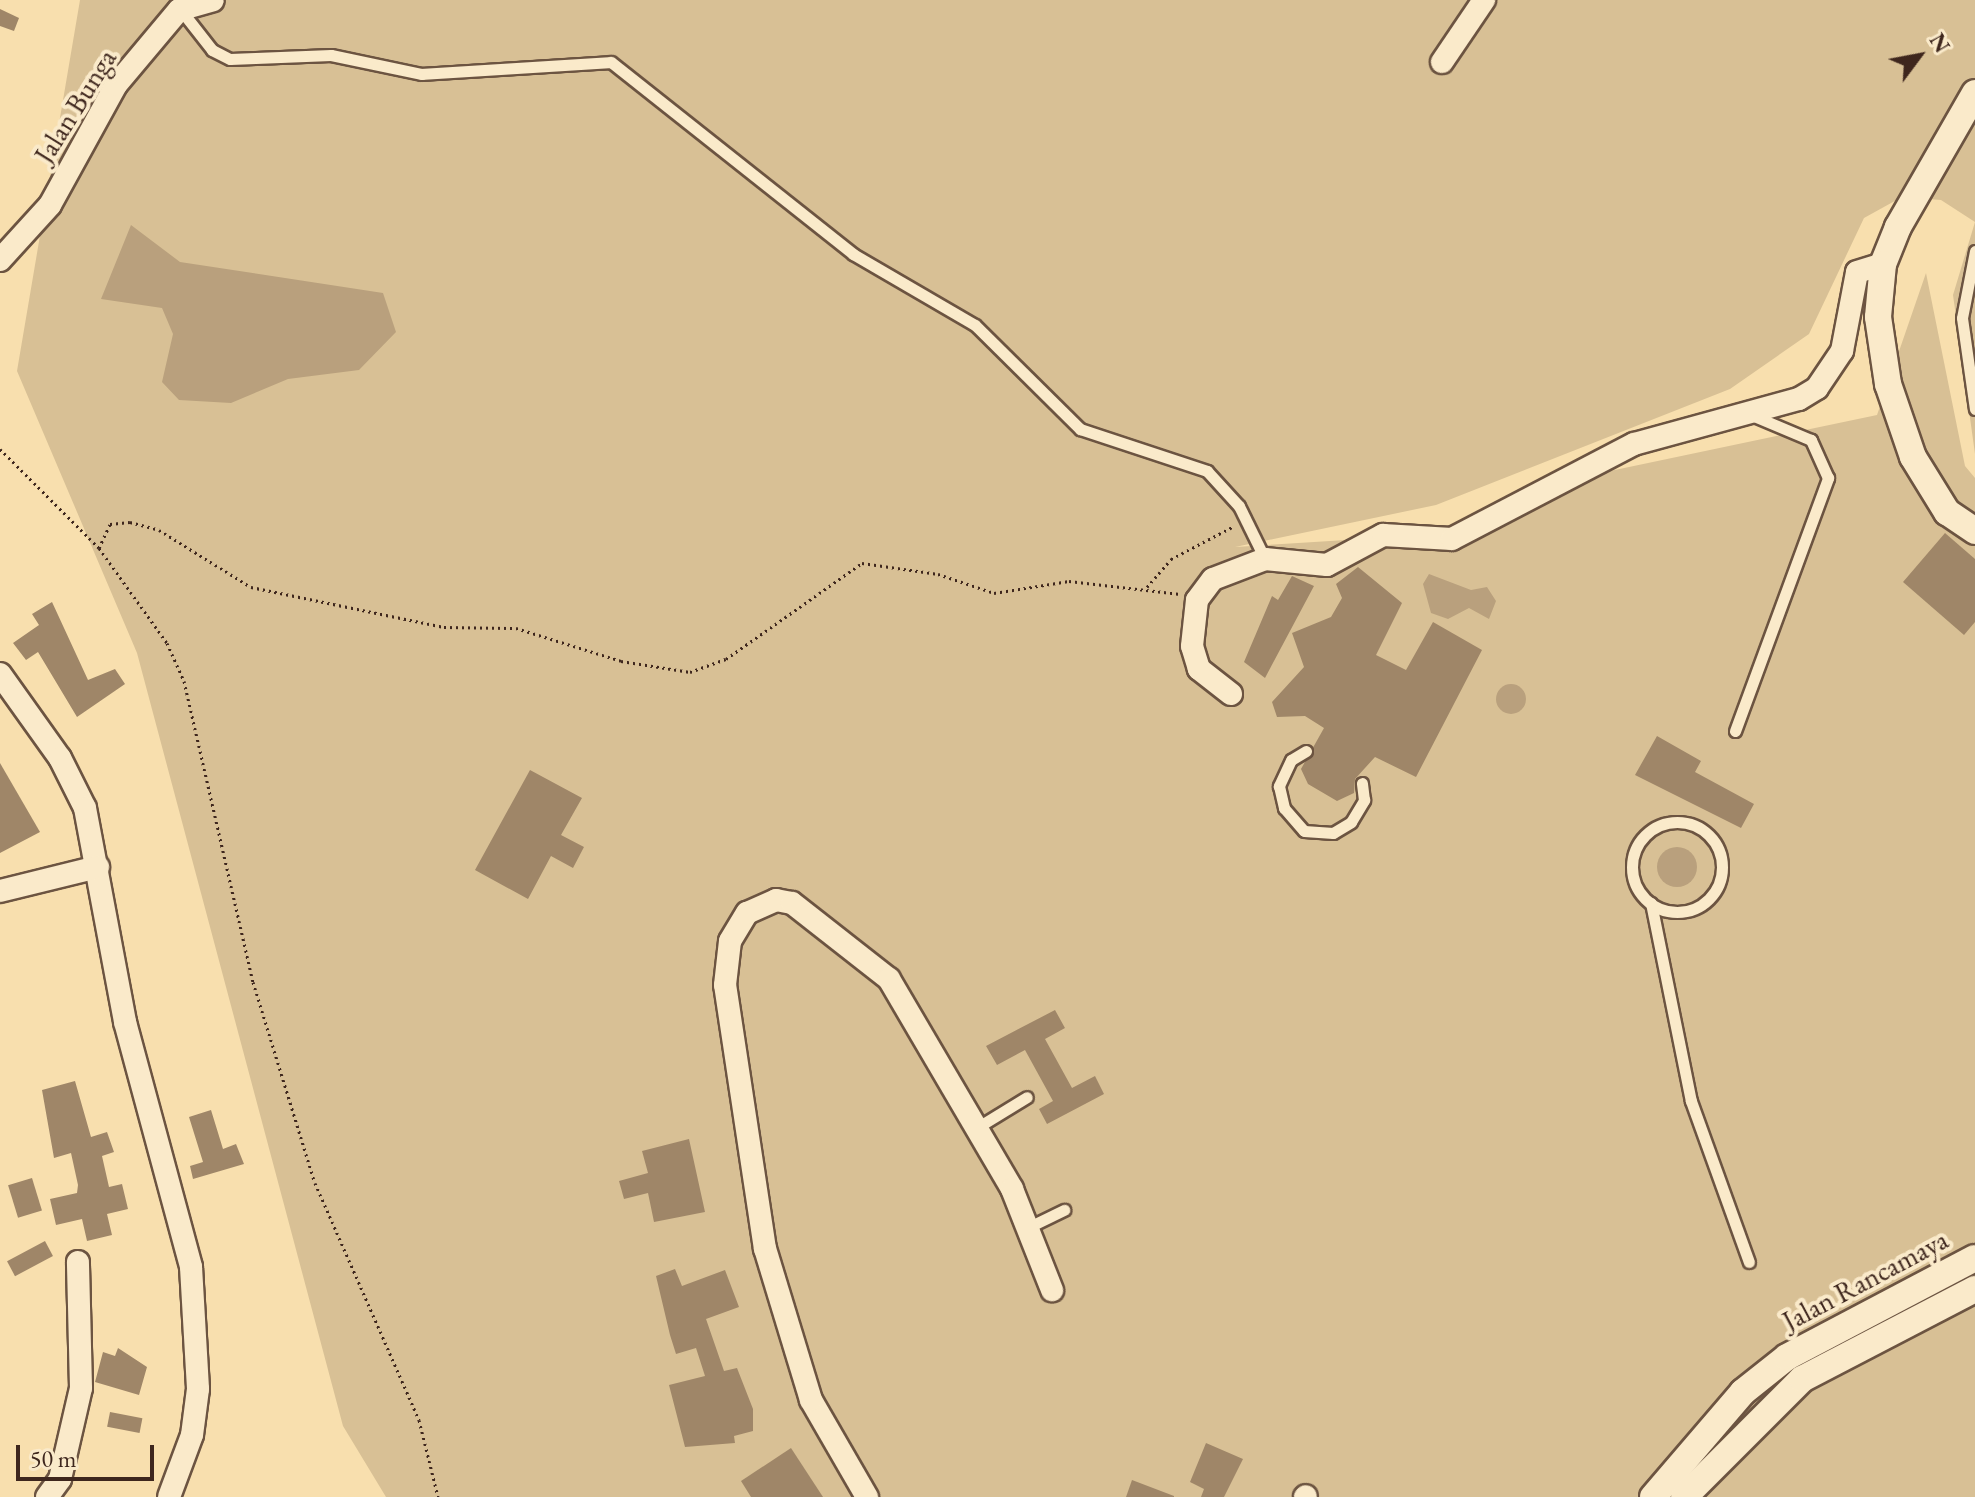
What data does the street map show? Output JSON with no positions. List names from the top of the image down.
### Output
{
  "streets": {
    "street": ["Jalan Bunga", "Jalan Rancamaya"]
  },
  "scale_bar": "50 m",
  "north": "top right"
}
